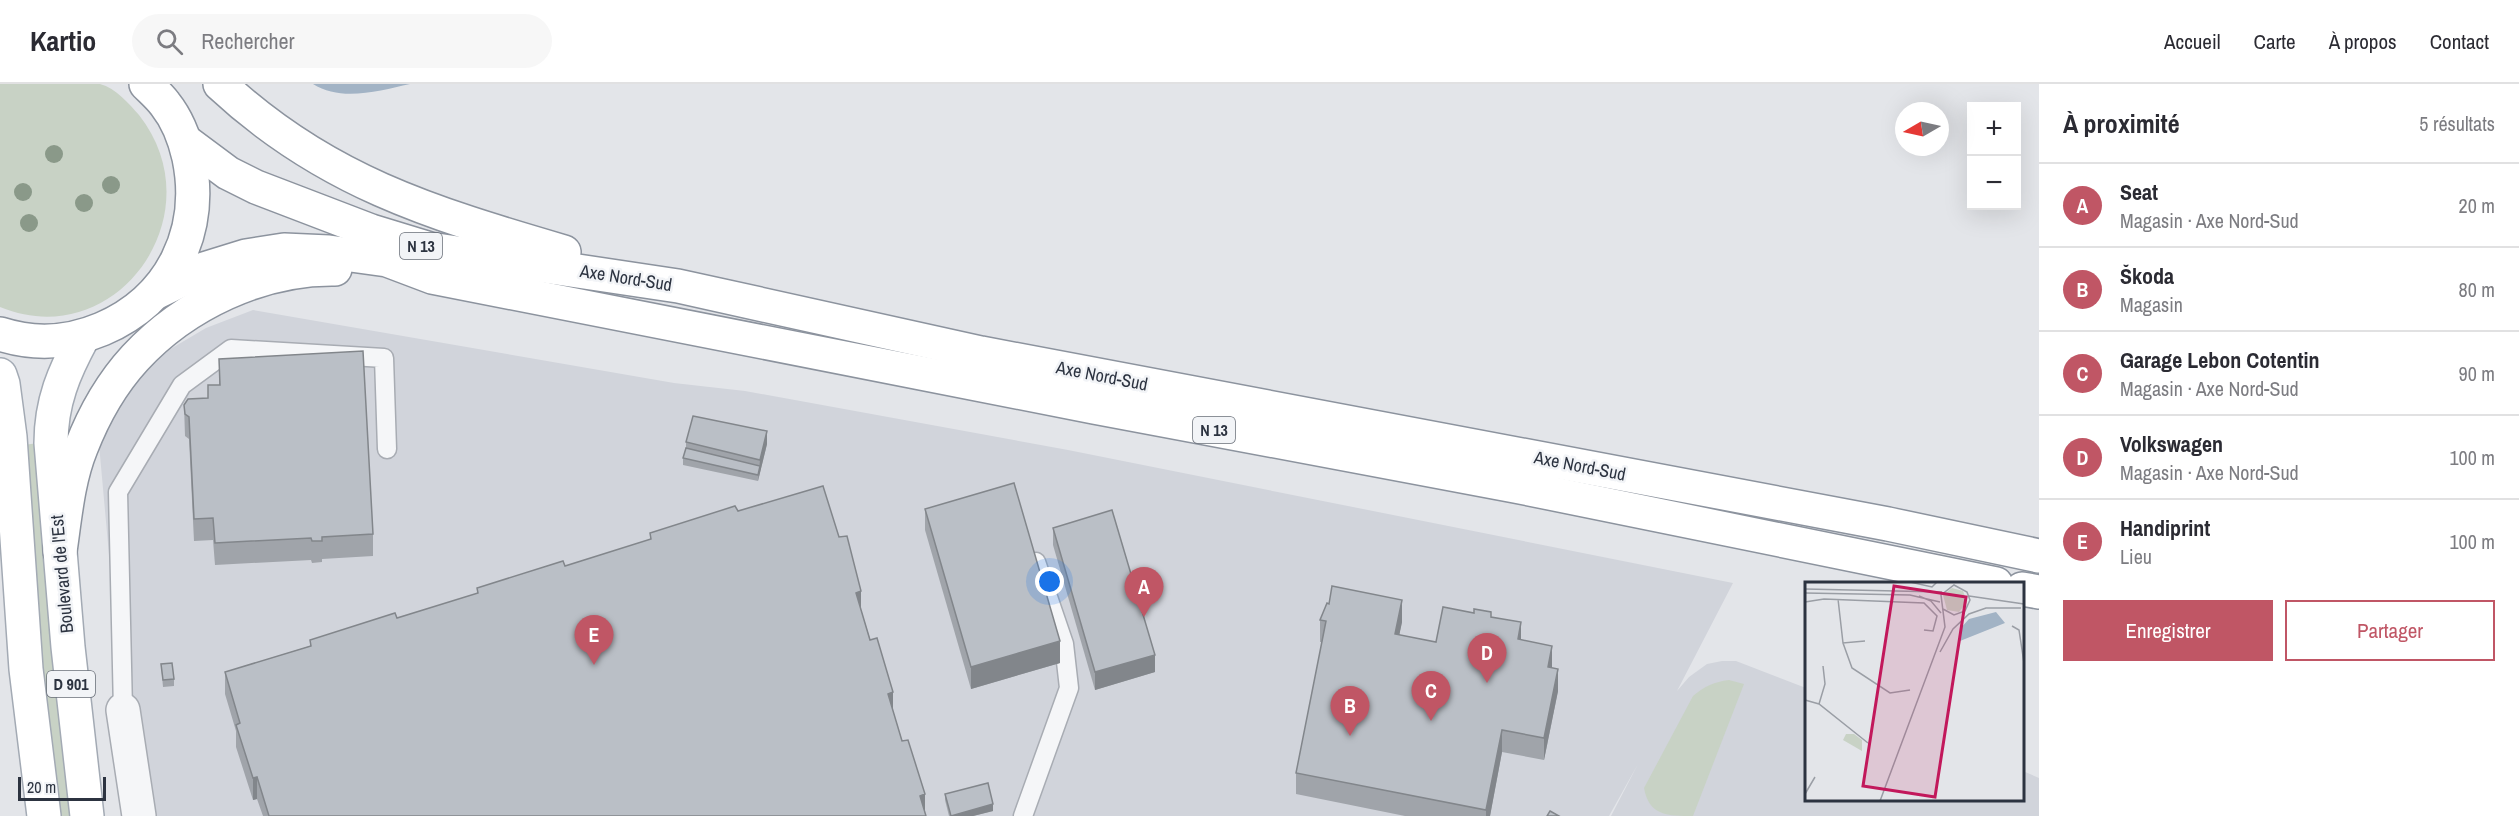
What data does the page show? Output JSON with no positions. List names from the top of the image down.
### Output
{
  "streets": {
    "main road": [
      "N 13",
      "Axe Nord-Sud",
      "Boulevard de l'Est",
      "D 901"
    ]
  },
  "crossings": [
    ["N 13", "Axe Nord-Sud"]
  ],
  "scale_bar": "20 m",
  "north": "left",
  "page": {
    "header": "Kartio",
    "search": "Rechercher",
    "nav": [
      "Accueil",
      "Carte",
      "À propos",
      "Contact"
    ],
    "heading": ["À proximité", "5 résultats"],
    "map_buttons": ["+", "−"],
    "list": [
      {
        "mark": "A",
        "name": "Seat",
        "note": "Magasin · Axe Nord-Sud",
        "value": "20 m"
      },
      {
        "mark": "B",
        "name": "Škoda",
        "note": "Magasin",
        "value": "80 m"
      },
      {
        "mark": "C",
        "name": "Garage Lebon Cotentin",
        "note": "Magasin · Axe Nord-Sud",
        "value": "90 m"
      },
      {
        "mark": "D",
        "name": "Volkswagen",
        "note": "Magasin · Axe Nord-Sud",
        "value": "100 m"
      },
      {
        "mark": "E",
        "name": "Handiprint",
        "note": "Lieu",
        "value": "100 m"
      }
    ],
    "pins": [
      "A",
      "E",
      "D",
      "C",
      "B"
    ],
    "buttons": ["Enregistrer", "Partager"],
    "scale": "20 m"
  }
}
